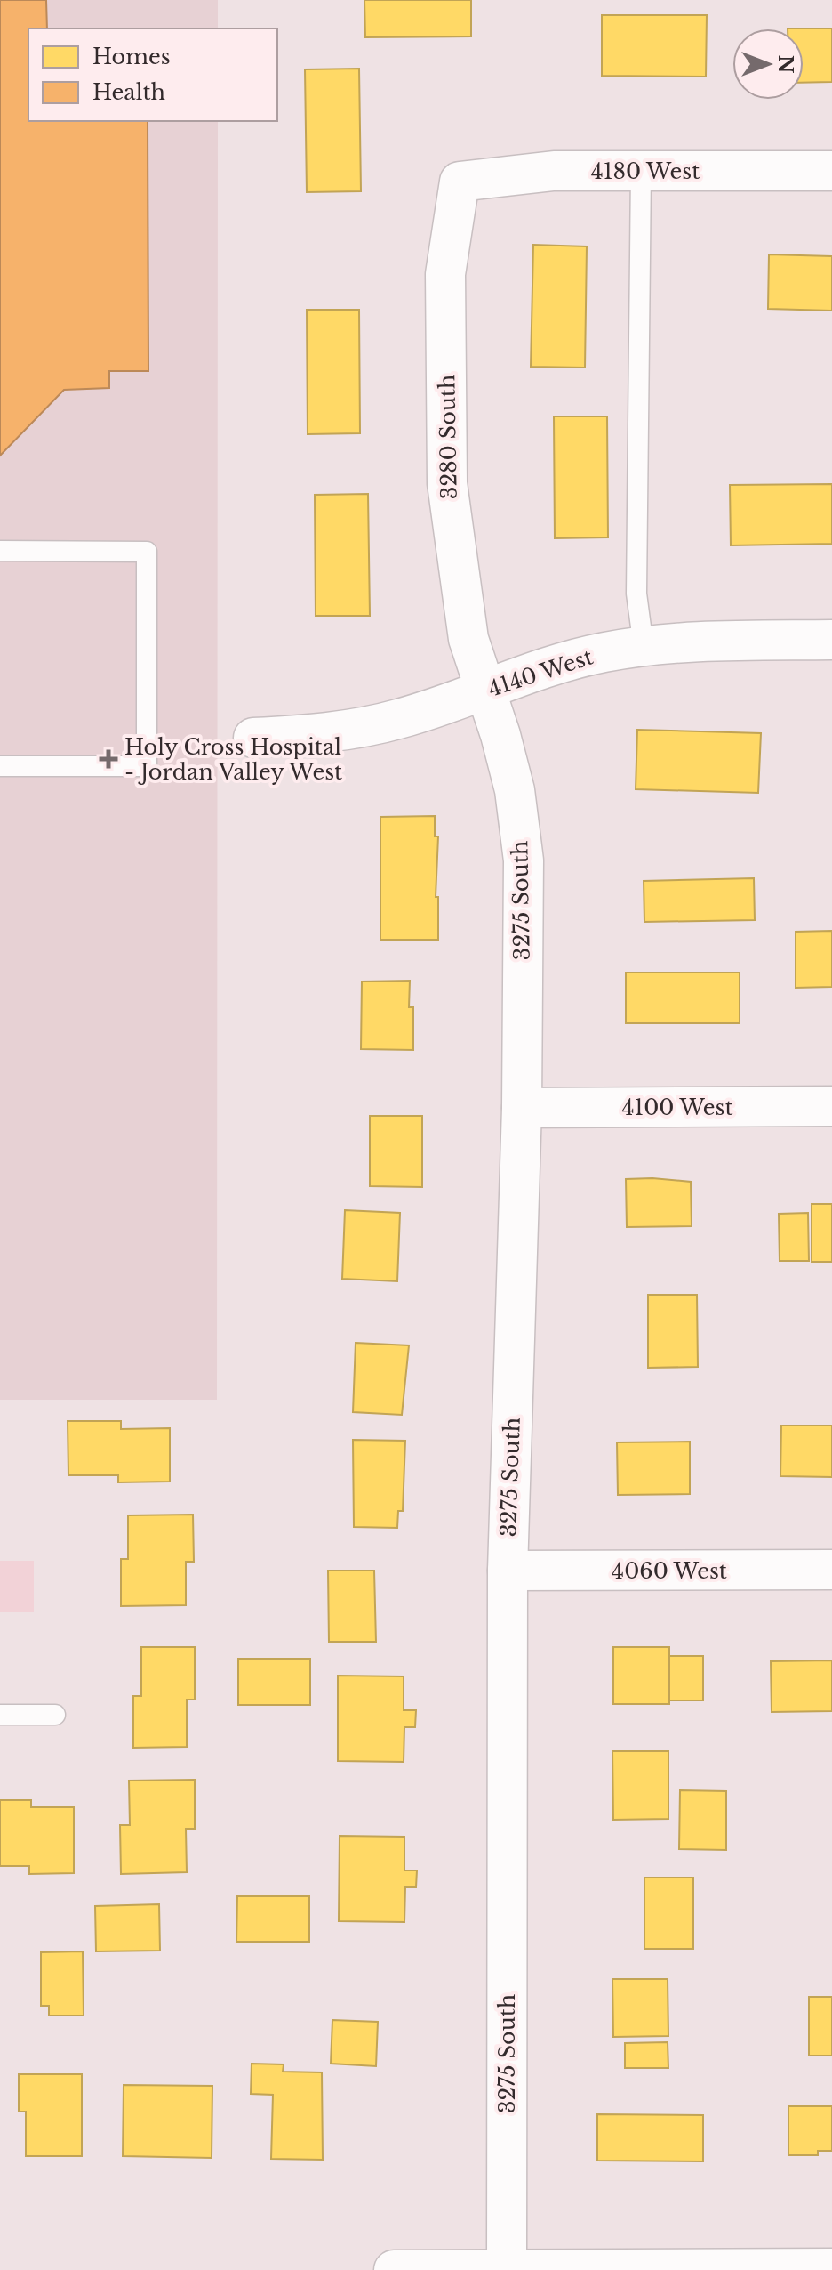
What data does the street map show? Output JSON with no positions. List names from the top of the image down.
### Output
{
  "streets": {
    "street": [
      "4180 West",
      "3280 South",
      "4140 West",
      "3275 South",
      "4100 West",
      "4060 West"
    ]
  },
  "crossings": [
    ["4180 West", "3280 South"],
    ["3280 South", "4140 West"],
    ["3280 South", "3275 South"],
    ["4140 West", "3275 South"],
    ["3275 South", "4100 West"],
    ["3275 South", "4060 West"]
  ],
  "places": {
    "health": ["Holy Cross Hospital - Jordan Valley West"]
  },
  "legend": ["Homes", "Health"],
  "north": "right"
}
